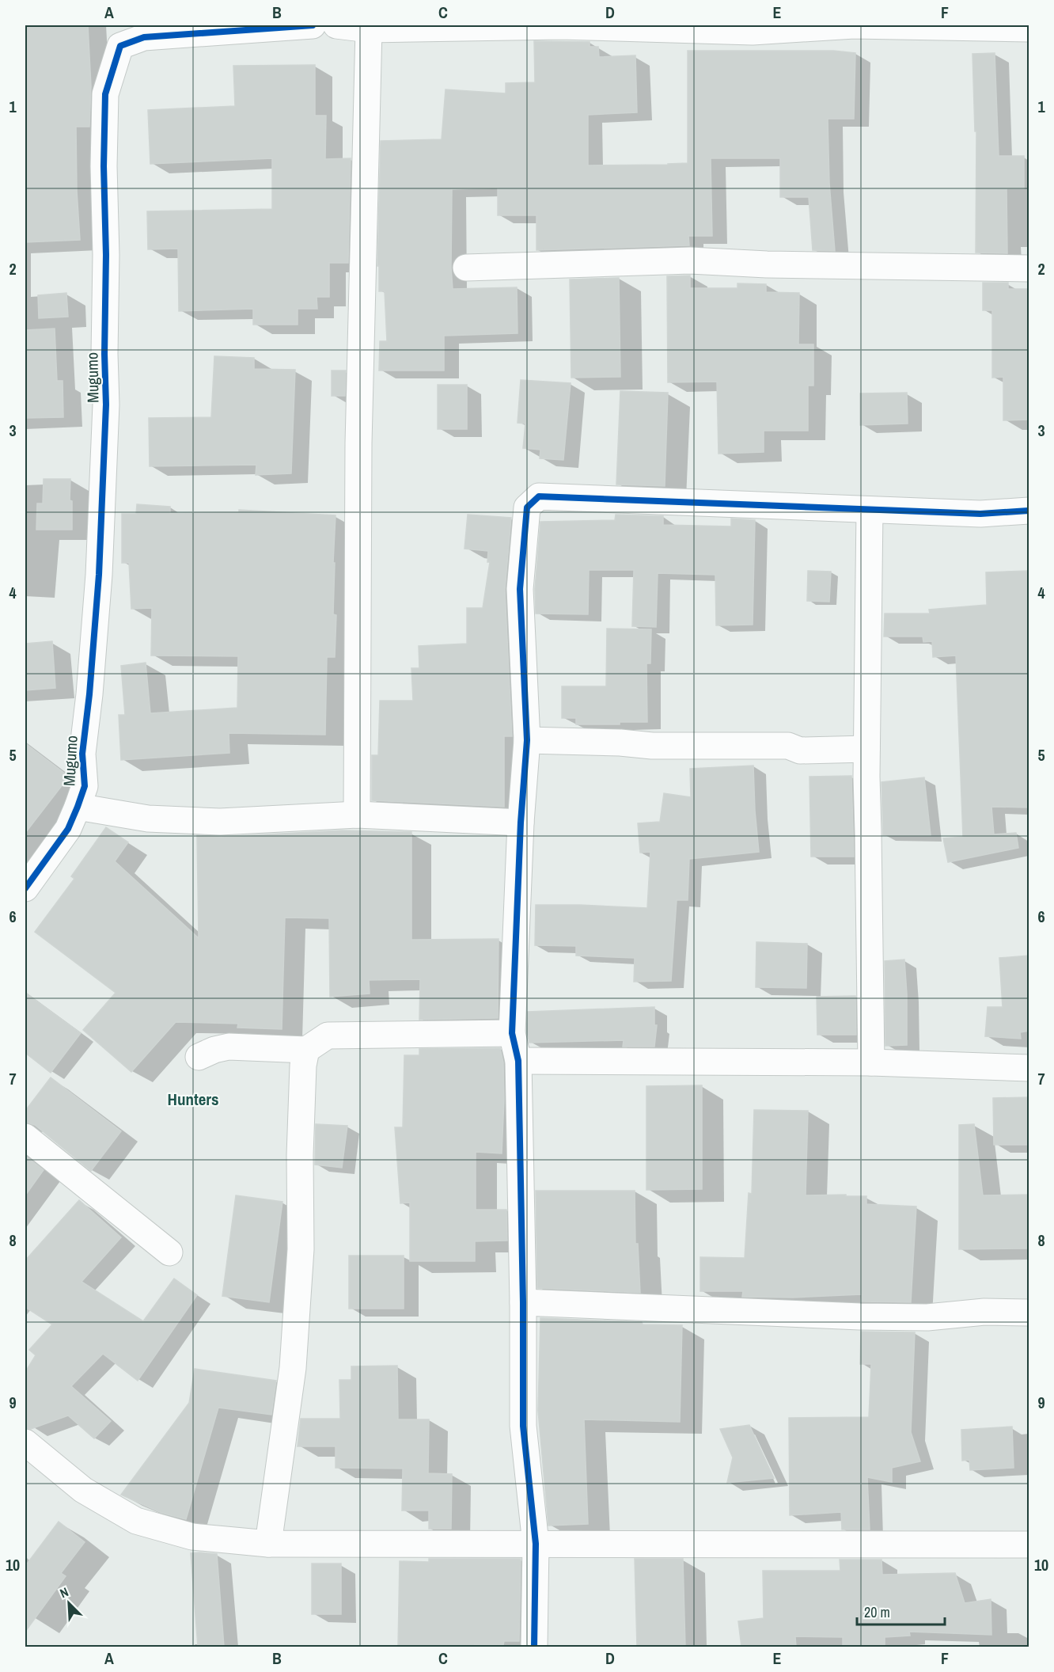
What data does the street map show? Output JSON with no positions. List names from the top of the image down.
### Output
{
  "streets": {
    "street": ["Mugumo"]
  },
  "districts": ["Hunters"],
  "scale_bar": "20 m",
  "north": "top left",
  "grid": {
    "columns": [
      "A",
      "B",
      "C",
      "D",
      "E",
      "F"
    ],
    "rows": [
      "1",
      "2",
      "3",
      "4",
      "5",
      "6",
      "7",
      "8",
      "9",
      "10"
    ]
  }
}
